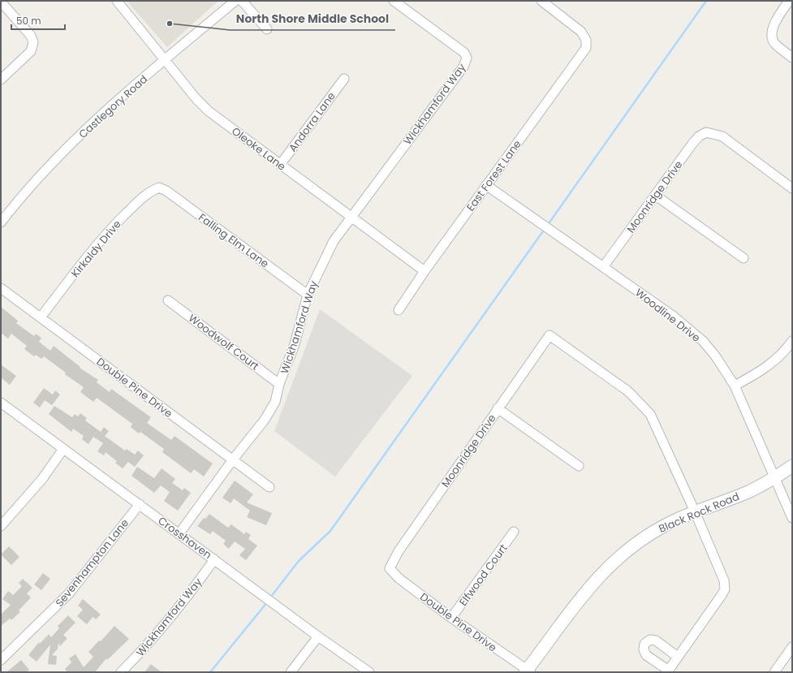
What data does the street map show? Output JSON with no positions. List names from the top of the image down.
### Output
{
  "streets": {
    "street": [
      "Wickhamford Way",
      "Castlegory Road",
      "Andorra Lane",
      "Oleoke Lane",
      "East Forest Lane",
      "Moonridge Drive",
      "Falling Elm Lane",
      "Kirkaldy Drive",
      "Woodline Drive",
      "Woodwolf Court",
      "Double Pine Drive",
      "Black Rock Road",
      "Crosshaven",
      "Sevenhampton Lane",
      "Elfwood Court"
    ]
  },
  "crossings": [
    ["Wickhamford Way", "Oleoke Lane"],
    ["Wickhamford Way", "Falling Elm Lane"],
    ["Wickhamford Way", "Woodwolf Court"],
    ["Wickhamford Way", "Double Pine Drive"],
    ["Wickhamford Way", "Crosshaven"],
    ["Castlegory Road", "Oleoke Lane"],
    ["Andorra Lane", "Oleoke Lane"],
    ["Oleoke Lane", "East Forest Lane"],
    ["East Forest Lane", "Woodline Drive"],
    ["Moonridge Drive", "Woodline Drive"],
    ["Moonridge Drive", "Double Pine Drive"],
    ["Moonridge Drive", "Black Rock Road"],
    ["Falling Elm Lane", "Kirkaldy Drive"],
    ["Kirkaldy Drive", "Double Pine Drive"],
    ["Woodline Drive", "Black Rock Road"],
    ["Double Pine Drive", "Black Rock Road"],
    ["Double Pine Drive", "Elfwood Court"],
    ["Crosshaven", "Sevenhampton Lane"]
  ],
  "places": ["North Shore Middle School"],
  "scale_bar": "50 m"
}
